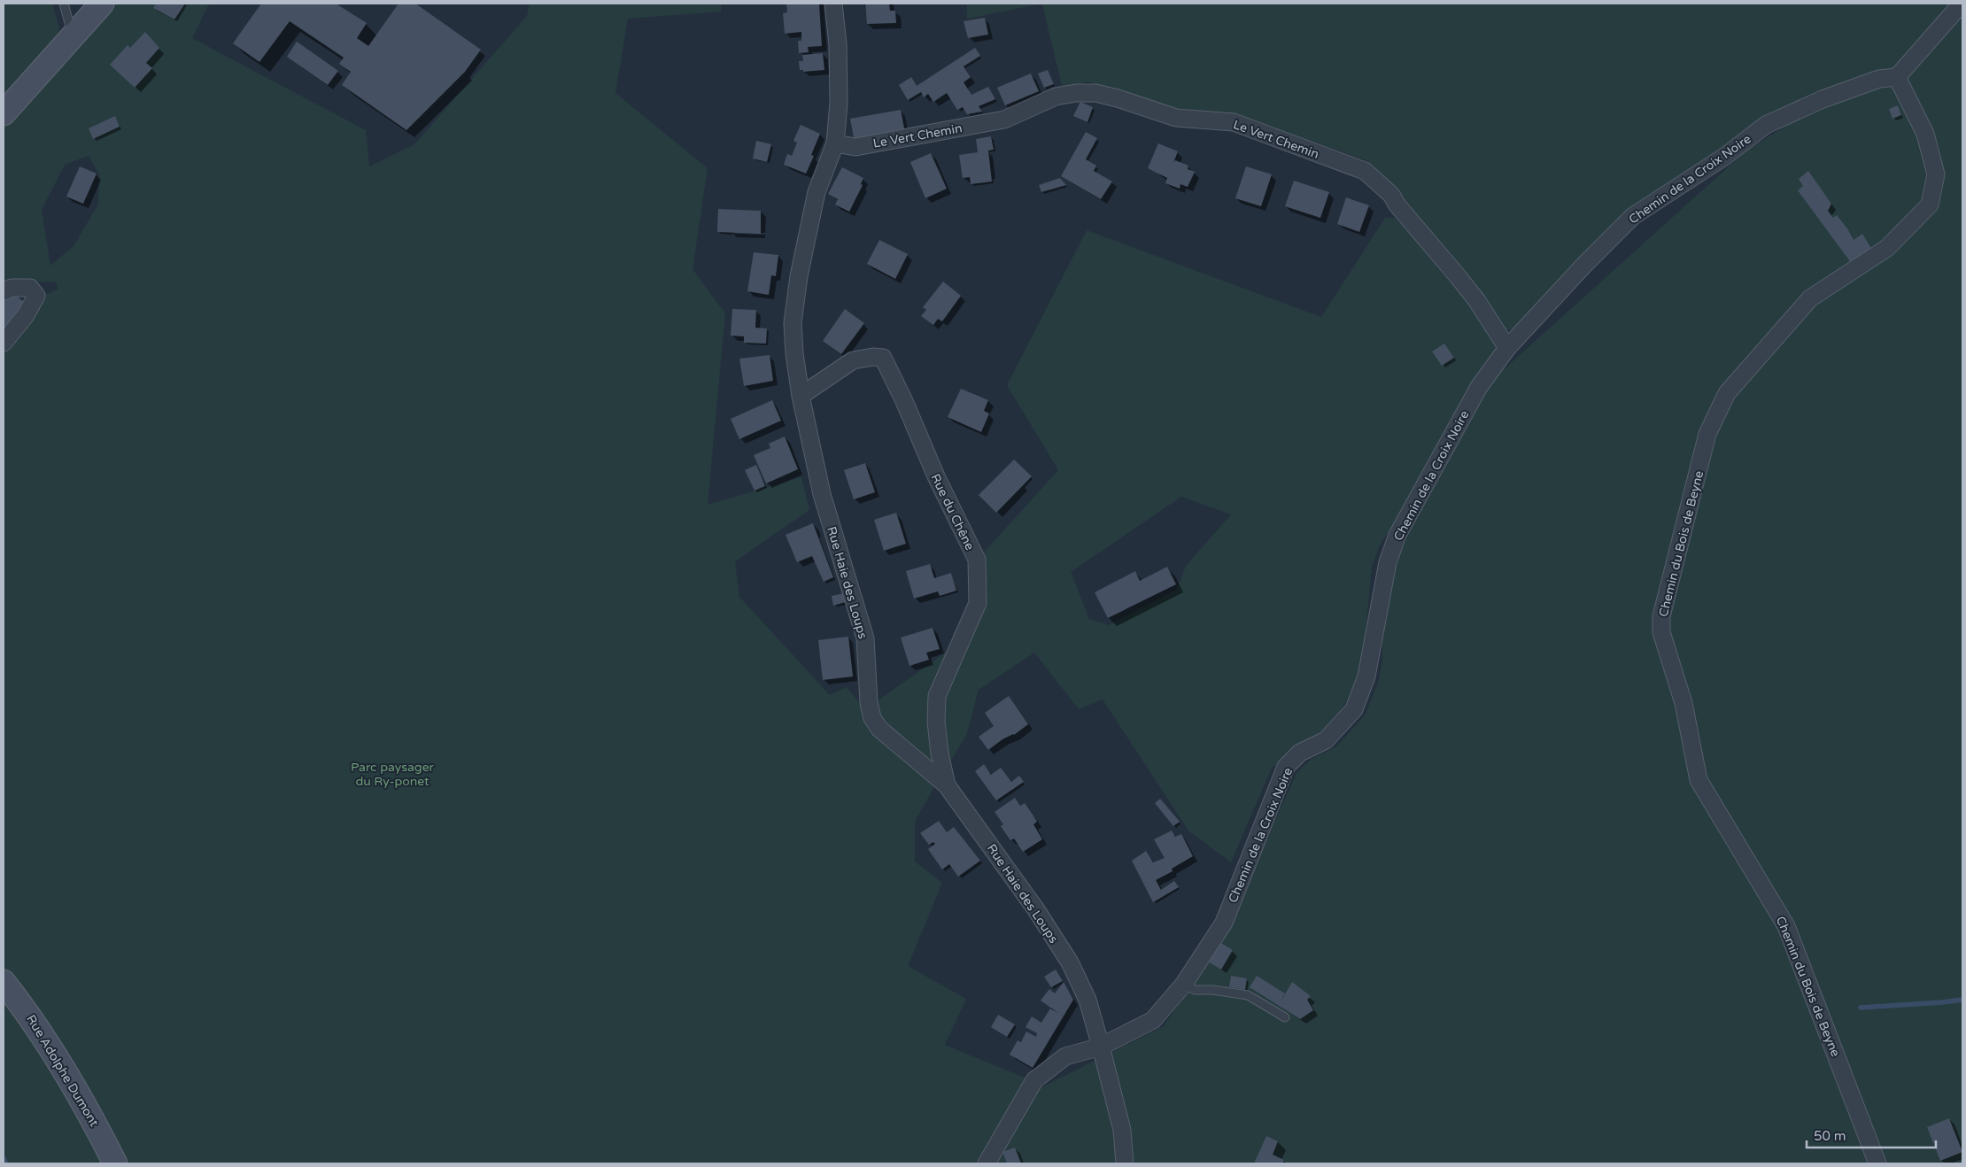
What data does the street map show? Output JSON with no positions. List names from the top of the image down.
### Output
{
  "streets": {
    "main road": ["Rue Adolphe Dumont"],
    "street": [
      "Le Vert Chemin",
      "Chemin de la Croix Noire",
      "Rue du Chêne",
      "Chemin du Bois de Beyne",
      "Rue Haie des Loups"
    ]
  },
  "crossings": [
    ["Le Vert Chemin", "Chemin de la Croix Noire"],
    ["Le Vert Chemin", "Rue Haie des Loups"],
    ["Chemin de la Croix Noire", "Chemin du Bois de Beyne"],
    ["Chemin de la Croix Noire", "Rue Haie des Loups"],
    ["Rue du Chêne", "Rue Haie des Loups"]
  ],
  "parks": ["Parc paysager du Ry-ponet"],
  "scale_bar": "50 m"
}
